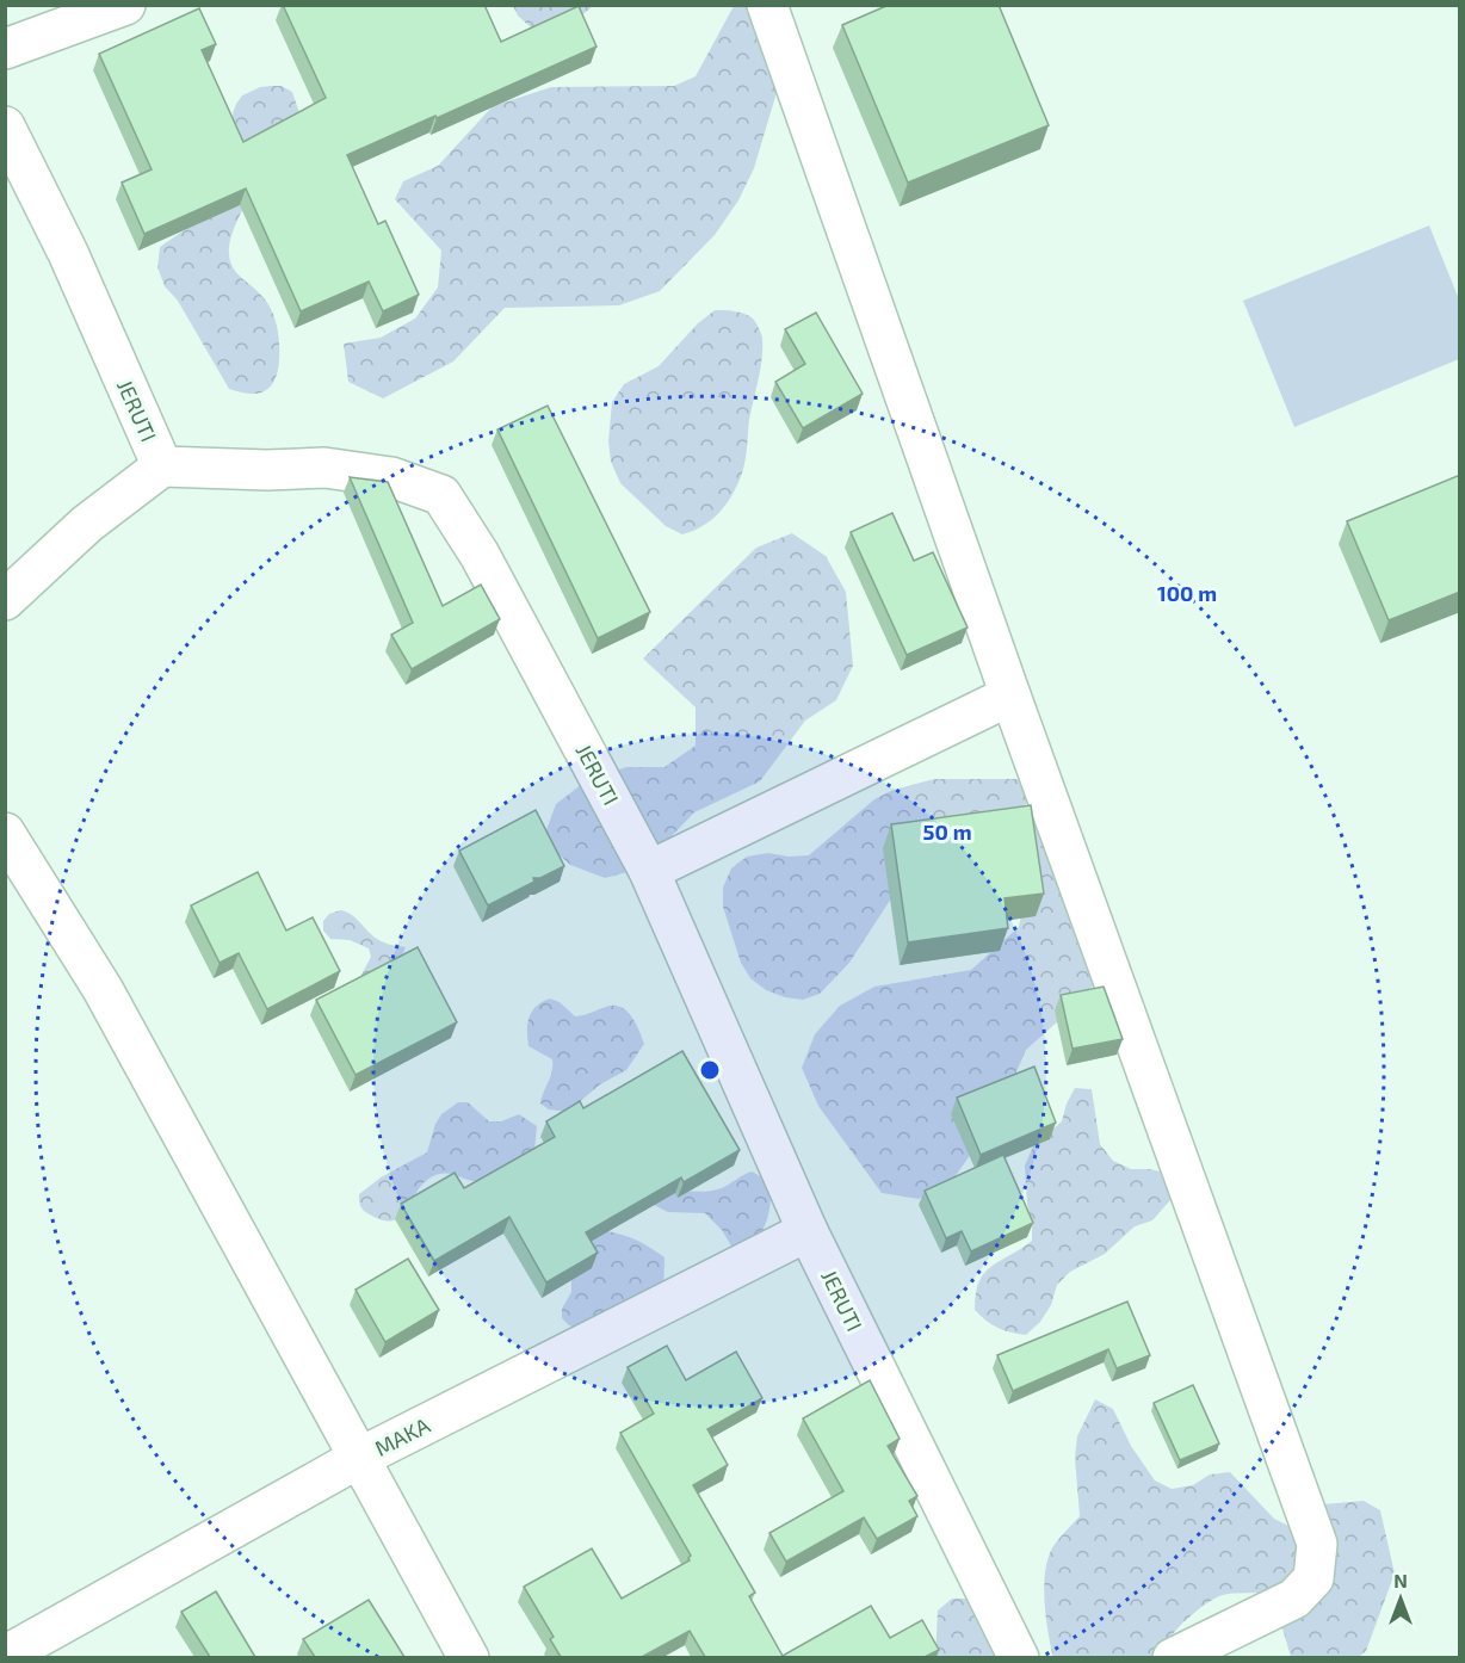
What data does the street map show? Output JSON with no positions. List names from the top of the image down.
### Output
{
  "streets": {
    "street": ["JERUTI", "MAKA"]
  },
  "crossings": [
    ["JERUTI", "MAKA"]
  ],
  "north": "top",
  "rings": ["100 m", "50 m"]
}
